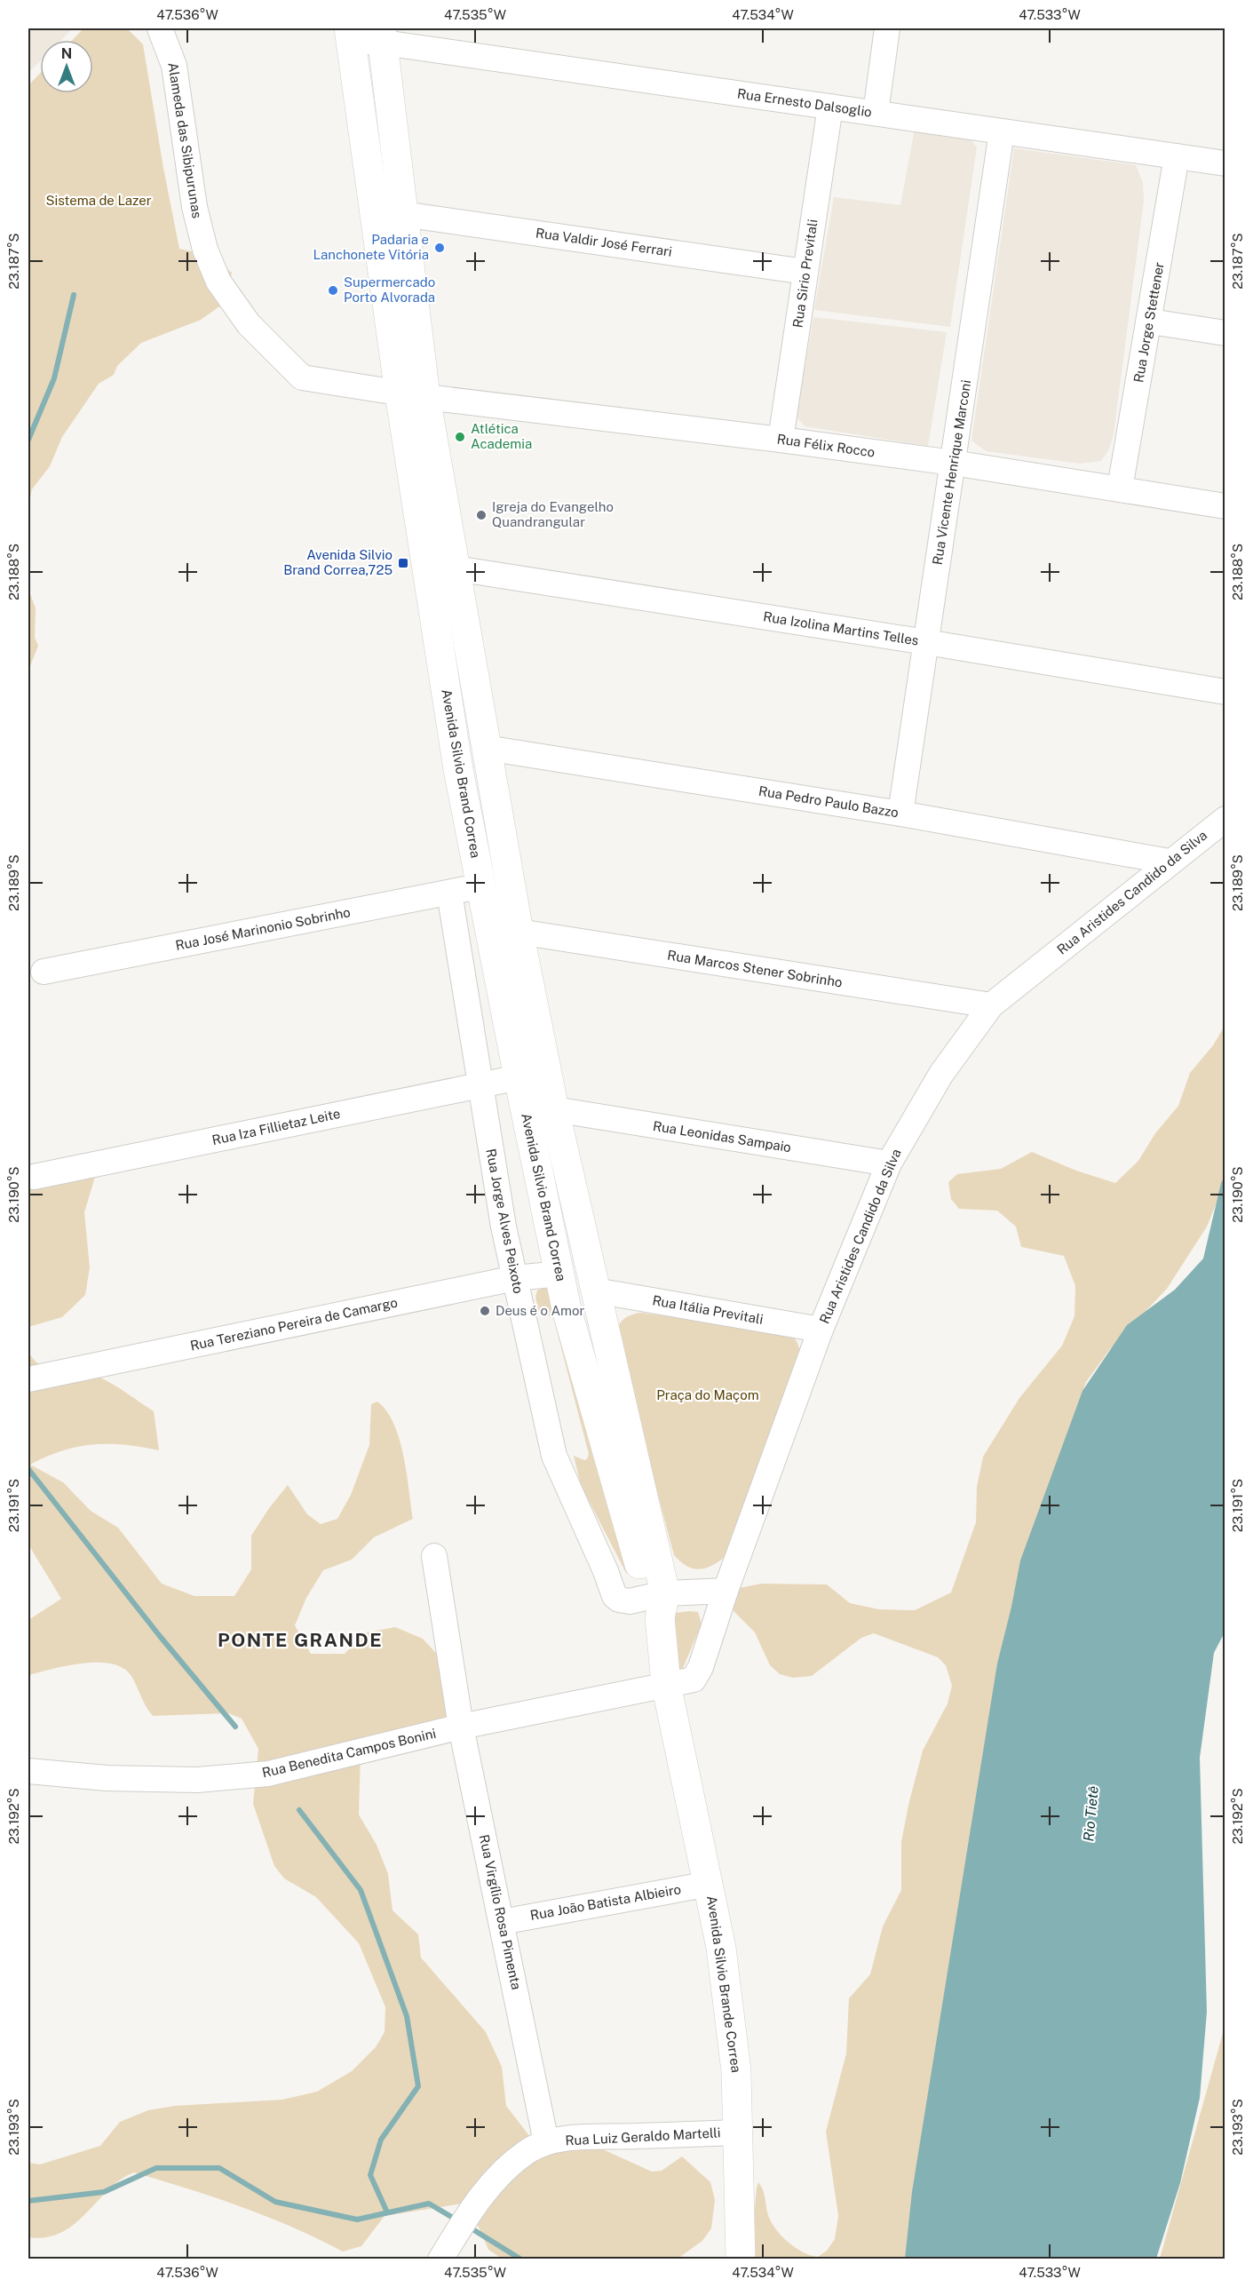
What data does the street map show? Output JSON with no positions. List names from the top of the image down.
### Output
{
  "streets": {
    "main road": ["Avenida Silvio Brand Correa", "Avenida Silvio Brande Correa"],
    "street": [
      "Rua Ernesto Dalsoglio",
      "Alameda das Sibipurunas",
      "Rua Valdir José Ferrari",
      "Rua Sirio Previtali",
      "Rua Jorge Stettener",
      "Rua Félix Rocco",
      "Rua Vicente Henrique Marconi",
      "Rua Izolina Martins Telles",
      "Rua Pedro Paulo Bazzo",
      "Rua Aristides Candido da Silva",
      "Rua José Marinonio Sobrinho",
      "Rua Marcos Stener Sobrinho",
      "Rua Iza Fillietaz Leite",
      "Rua Leonidas Sampaio",
      "Rua Jorge Alves Peixoto",
      "Rua Itália Previtali",
      "Rua Tereziano Pereira de Camargo",
      "Rua Benedita Campos Bonini",
      "Rua João Batista Albieiro",
      "Rua Virgílio Rosa Pimenta",
      "Rua Luiz Geraldo Martelli"
    ]
  },
  "crossings": [
    ["Rua Ernesto Dalsoglio", "Rua Sirio Previtali"],
    ["Rua Ernesto Dalsoglio", "Rua Jorge Stettener"],
    ["Rua Ernesto Dalsoglio", "Rua Vicente Henrique Marconi"],
    ["Rua Ernesto Dalsoglio", "Avenida Silvio Brand Correa"],
    ["Alameda das Sibipurunas", "Rua Félix Rocco"],
    ["Alameda das Sibipurunas", "Avenida Silvio Brand Correa"],
    ["Rua Valdir José Ferrari", "Rua Sirio Previtali"],
    ["Rua Valdir José Ferrari", "Avenida Silvio Brand Correa"],
    ["Rua Sirio Previtali", "Rua Félix Rocco"],
    ["Rua Jorge Stettener", "Rua Félix Rocco"],
    ["Rua Félix Rocco", "Rua Vicente Henrique Marconi"],
    ["Rua Félix Rocco", "Avenida Silvio Brand Correa"],
    ["Rua Vicente Henrique Marconi", "Rua Izolina Martins Telles"],
    ["Rua Vicente Henrique Marconi", "Rua Pedro Paulo Bazzo"],
    ["Rua Izolina Martins Telles", "Avenida Silvio Brand Correa"],
    ["Avenida Silvio Brand Correa", "Rua Pedro Paulo Bazzo"],
    ["Avenida Silvio Brand Correa", "Rua José Marinonio Sobrinho"],
    ["Avenida Silvio Brand Correa", "Rua Marcos Stener Sobrinho"],
    ["Avenida Silvio Brand Correa", "Rua Iza Fillietaz Leite"],
    ["Avenida Silvio Brand Correa", "Rua Leonidas Sampaio"],
    ["Avenida Silvio Brand Correa", "Rua Jorge Alves Peixoto"],
    ["Avenida Silvio Brand Correa", "Rua Itália Previtali"],
    ["Avenida Silvio Brand Correa", "Rua Tereziano Pereira de Camargo"],
    ["Avenida Silvio Brand Correa", "Avenida Silvio Brande Correa"],
    ["Rua Pedro Paulo Bazzo", "Rua Aristides Candido da Silva"],
    ["Rua Aristides Candido da Silva", "Rua Marcos Stener Sobrinho"],
    ["Rua Aristides Candido da Silva", "Rua Leonidas Sampaio"],
    ["Rua Aristides Candido da Silva", "Rua Jorge Alves Peixoto"],
    ["Rua Aristides Candido da Silva", "Rua Itália Previtali"],
    ["Rua Aristides Candido da Silva", "Rua Benedita Campos Bonini"],
    ["Rua Aristides Candido da Silva", "Avenida Silvio Brande Correa"],
    ["Rua José Marinonio Sobrinho", "Rua Jorge Alves Peixoto"],
    ["Rua Iza Fillietaz Leite", "Rua Jorge Alves Peixoto"],
    ["Rua Jorge Alves Peixoto", "Rua Tereziano Pereira de Camargo"],
    ["Rua Jorge Alves Peixoto", "Avenida Silvio Brande Correa"],
    ["Rua Benedita Campos Bonini", "Rua Virgílio Rosa Pimenta"],
    ["Rua Benedita Campos Bonini", "Avenida Silvio Brande Correa"],
    ["Rua João Batista Albieiro", "Rua Virgílio Rosa Pimenta"],
    ["Rua João Batista Albieiro", "Avenida Silvio Brande Correa"],
    ["Rua Virgílio Rosa Pimenta", "Rua Luiz Geraldo Martelli"],
    ["Avenida Silvio Brande Correa", "Rua Luiz Geraldo Martelli"]
  ],
  "districts": ["PONTE GRANDE"],
  "water": ["Rio Tietê"],
  "parks": ["Sistema de Lazer", "Praça do Maçom"],
  "places": {
    "other": [
      "Padaria e Lanchonete Vitória",
      "Supermercado Porto Alvorada",
      "Atlética Academia",
      "Igreja do Evangelho Quandrangular",
      "Deus é o Amor"
    ],
    "transit": ["Avenida Silvio Brand Correa,725"]
  },
  "north": "top",
  "coordinates": [
    "47.536°W",
    "47.535°W",
    "47.534°W",
    "47.533°W",
    "23.187°S",
    "23.188°S",
    "23.189°S",
    "23.190°S",
    "23.191°S",
    "23.192°S",
    "23.193°S"
  ]
}
